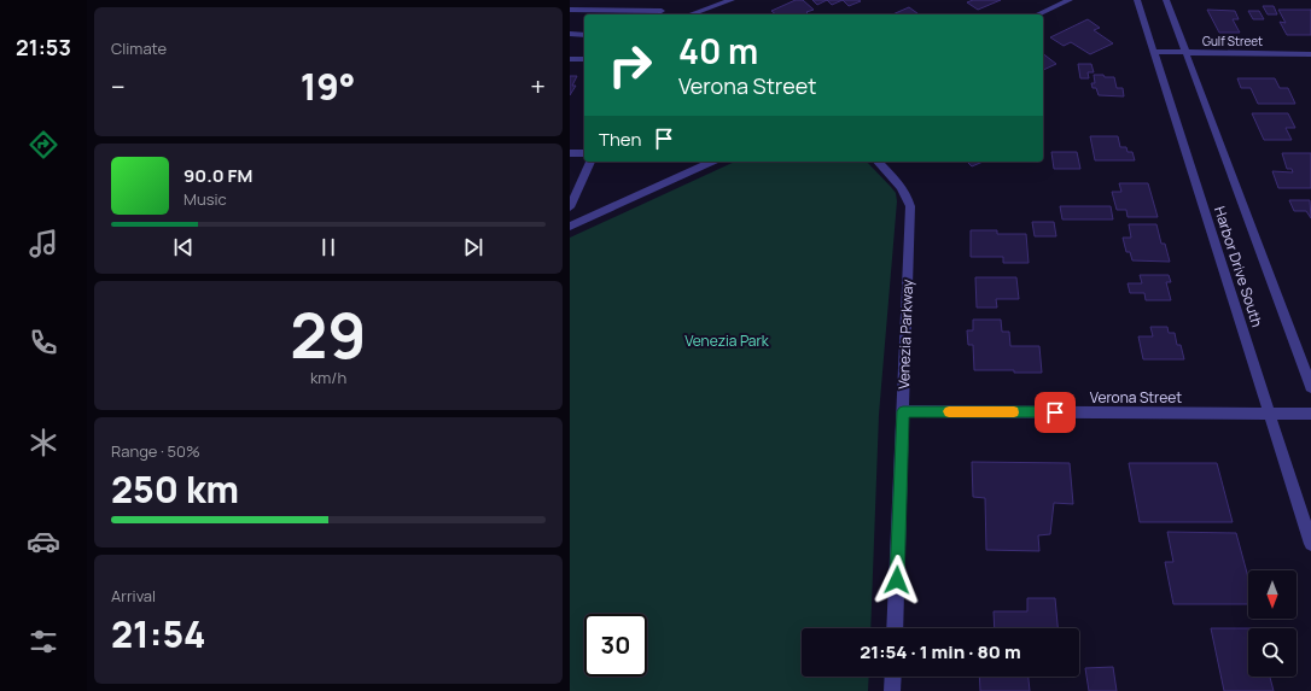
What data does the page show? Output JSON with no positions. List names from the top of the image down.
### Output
{
  "streets": {
    "street": [
      "Gulf Street",
      "Harbor Drive South",
      "Venezia Parkway",
      "Verona Street"
    ]
  },
  "crossings": [
    ["Gulf Street", "Harbor Drive South"],
    ["Harbor Drive South", "Verona Street"],
    ["Venezia Parkway", "Verona Street"]
  ],
  "parks": ["Venezia Park"],
  "north": "bottom",
  "page": {
    "tabs": "21:53",
    "tile": [
      "Climate",
      ["29", "km/h"],
      ["Range · 50%", "250 km"],
      ["Arrival", "21:54"]
    ],
    "turn": ["40 m", "Verona Street"],
    "heat": ["−", "19°", "+"],
    "then": "Then",
    "song": ["90.0 FM", "Music"],
    "limit": "30",
    "trip": "21:54 · 1 min · 80 m"
  }
}
